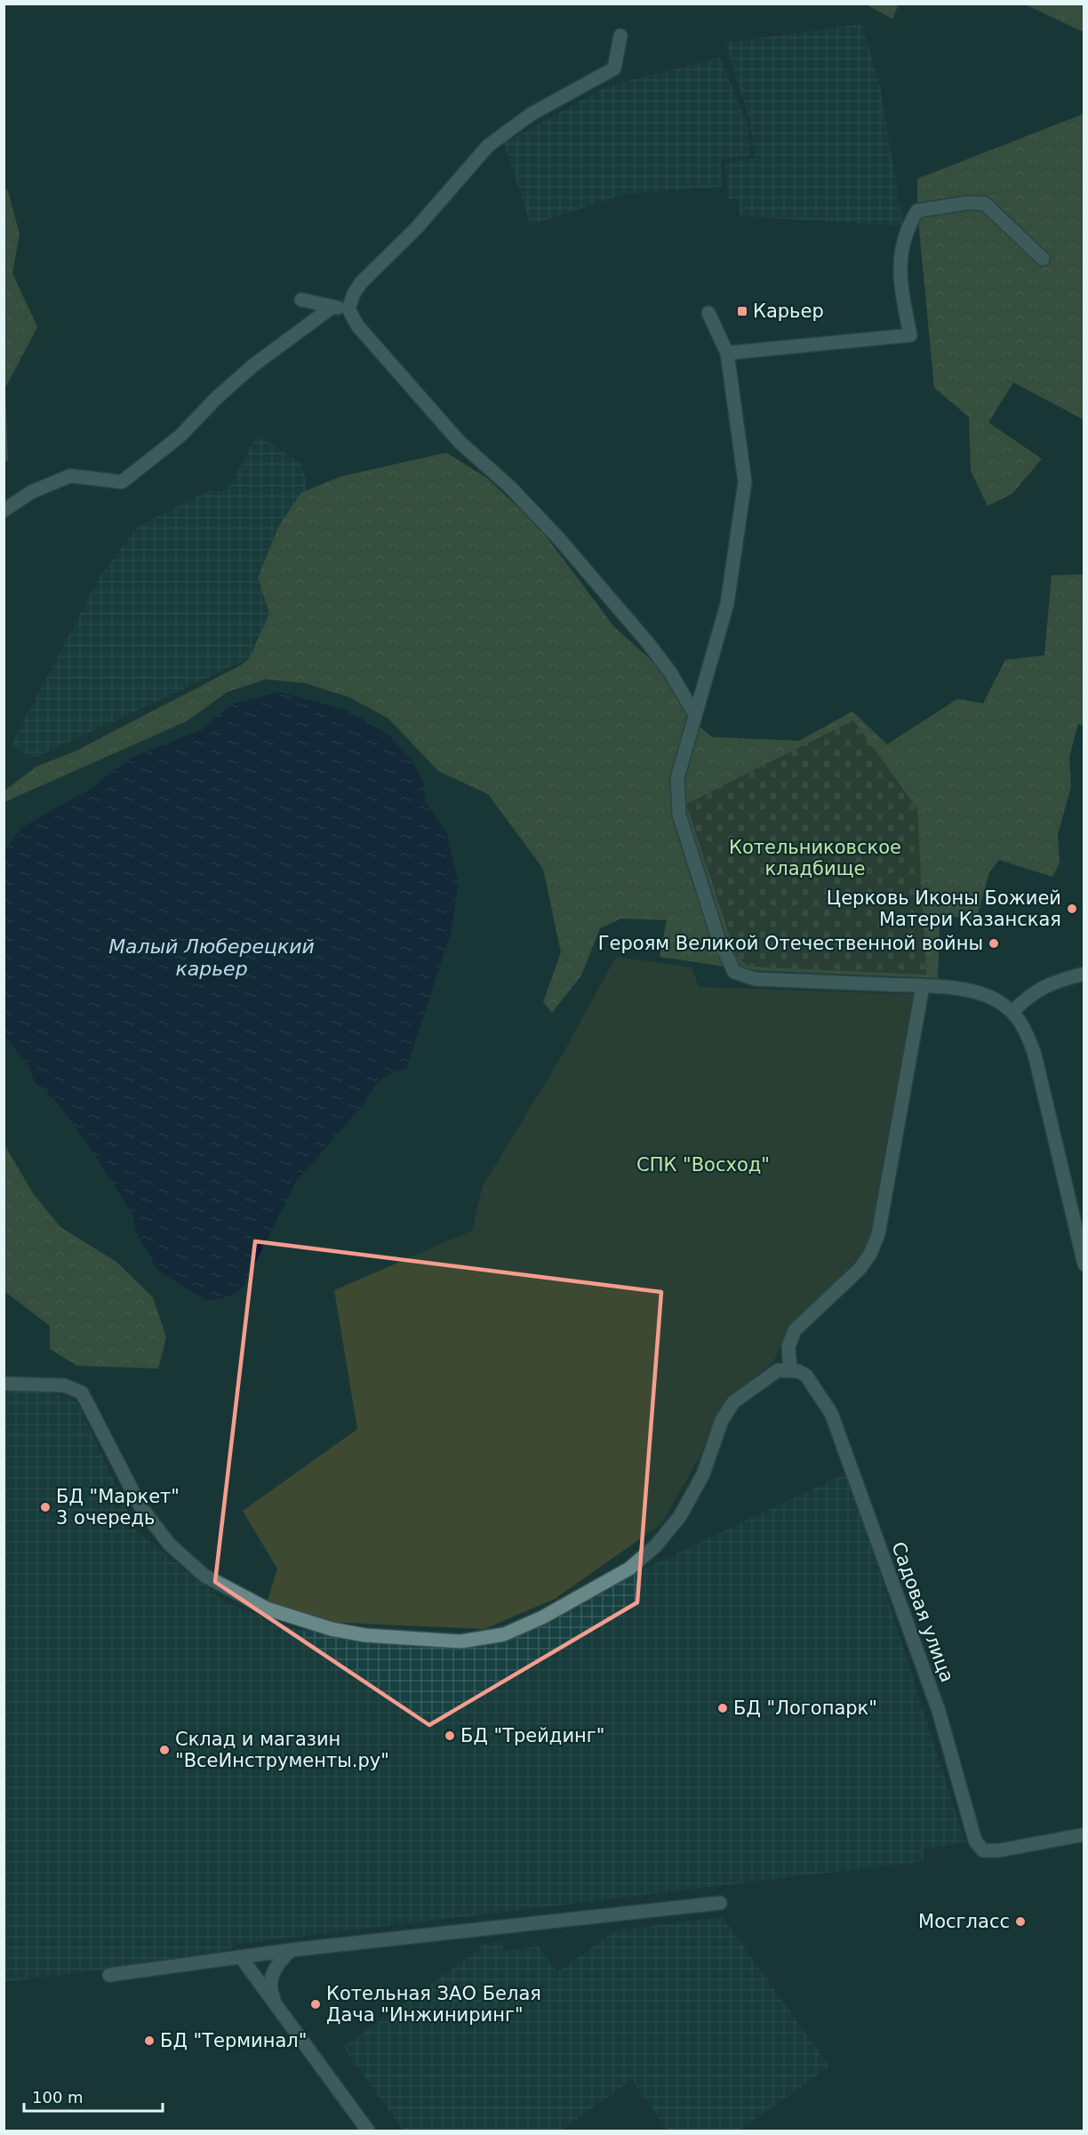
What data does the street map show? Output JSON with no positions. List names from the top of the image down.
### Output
{
  "streets": {
    "street": ["Садовая улица"]
  },
  "water": ["Малый Люберецкий карьер"],
  "parks": ["Котельниковское кладбище", "СПК \"Восход\""],
  "places": {
    "transit": ["Карьер"],
    "other": [
      "Церковь Иконы Божией Матери Казанская",
      "Героям Великой Отечественной войны",
      "БД \"Маркет\" 3 очередь",
      "БД \"Логопарк\"",
      "БД \"Трейдинг\"",
      "Склад и магазин \"ВсеИнструменты.ру\"",
      "Мосгласс",
      "Котельная ЗАО Белая Дача \"Инжиниринг\"",
      "БД \"Терминал\""
    ]
  },
  "scale_bar": "100 m"
}
